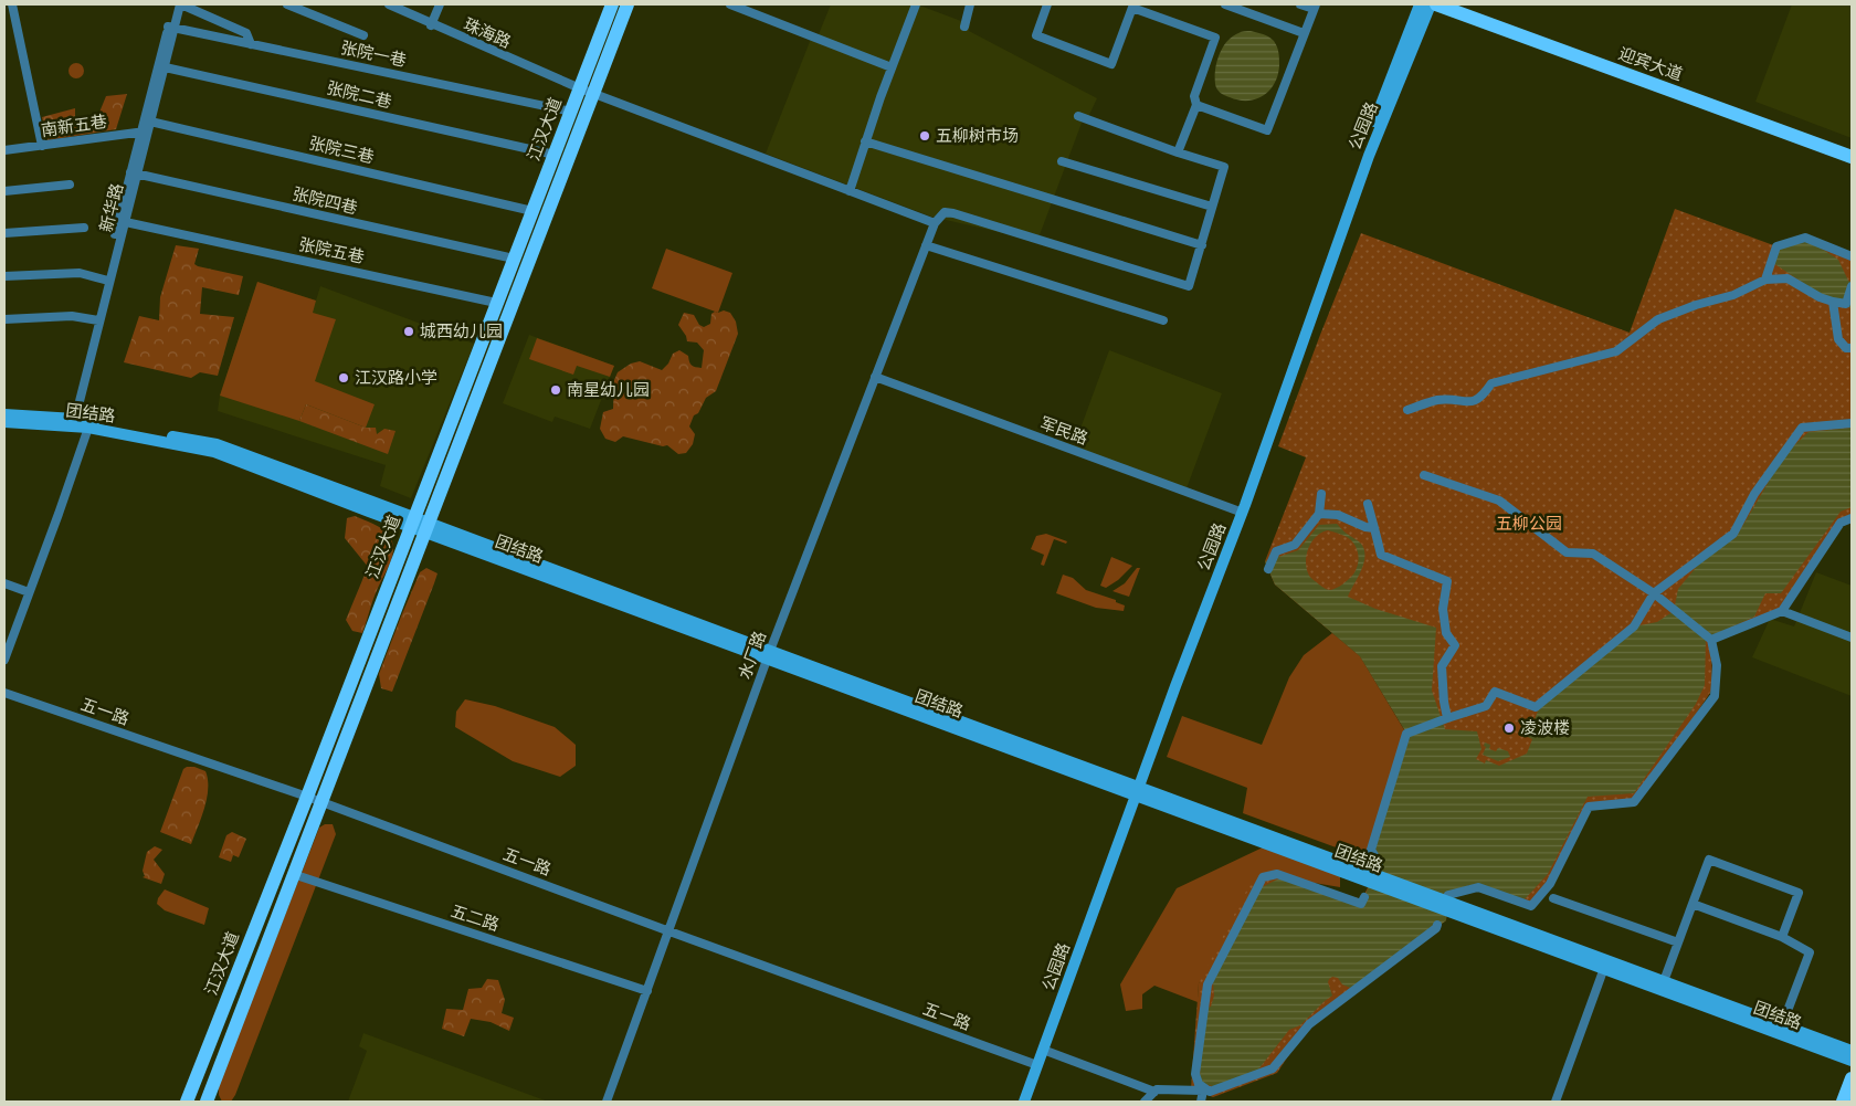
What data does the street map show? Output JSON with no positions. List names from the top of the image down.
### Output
{
  "streets": {
    "main road": [
      "迎宾大道",
      "公园路",
      "江汉大道",
      "团结路"
    ],
    "street": [
      "珠海路",
      "张院一巷",
      "张院二巷",
      "南新五巷",
      "张院三巷",
      "张院四巷",
      "新华路",
      "张院五巷",
      "军民路",
      "水厂路",
      "五一路",
      "五二路"
    ]
  },
  "crossings": [
    ["珠海路", "江汉大道"],
    ["珠海路", "水厂路"],
    ["张院一巷", "江汉大道"],
    ["张院一巷", "新华路"],
    ["张院二巷", "江汉大道"],
    ["张院二巷", "新华路"],
    ["南新五巷", "新华路"],
    ["公园路", "团结路"],
    ["公园路", "军民路"],
    ["公园路", "五一路"],
    ["江汉大道", "张院三巷"],
    ["江汉大道", "张院四巷"],
    ["江汉大道", "张院五巷"],
    ["江汉大道", "团结路"],
    ["江汉大道", "五一路"],
    ["江汉大道", "五二路"],
    ["张院三巷", "新华路"],
    ["张院四巷", "新华路"],
    ["新华路", "张院五巷"],
    ["新华路", "团结路"],
    ["团结路", "水厂路"],
    ["军民路", "水厂路"],
    ["水厂路", "五一路"],
    ["水厂路", "五二路"]
  ],
  "parks": ["五柳公园"],
  "places": [
    "五柳树市场",
    "城西幼儿园",
    "江汉路小学",
    "南星幼儿园",
    "凌波楼"
  ]
}
